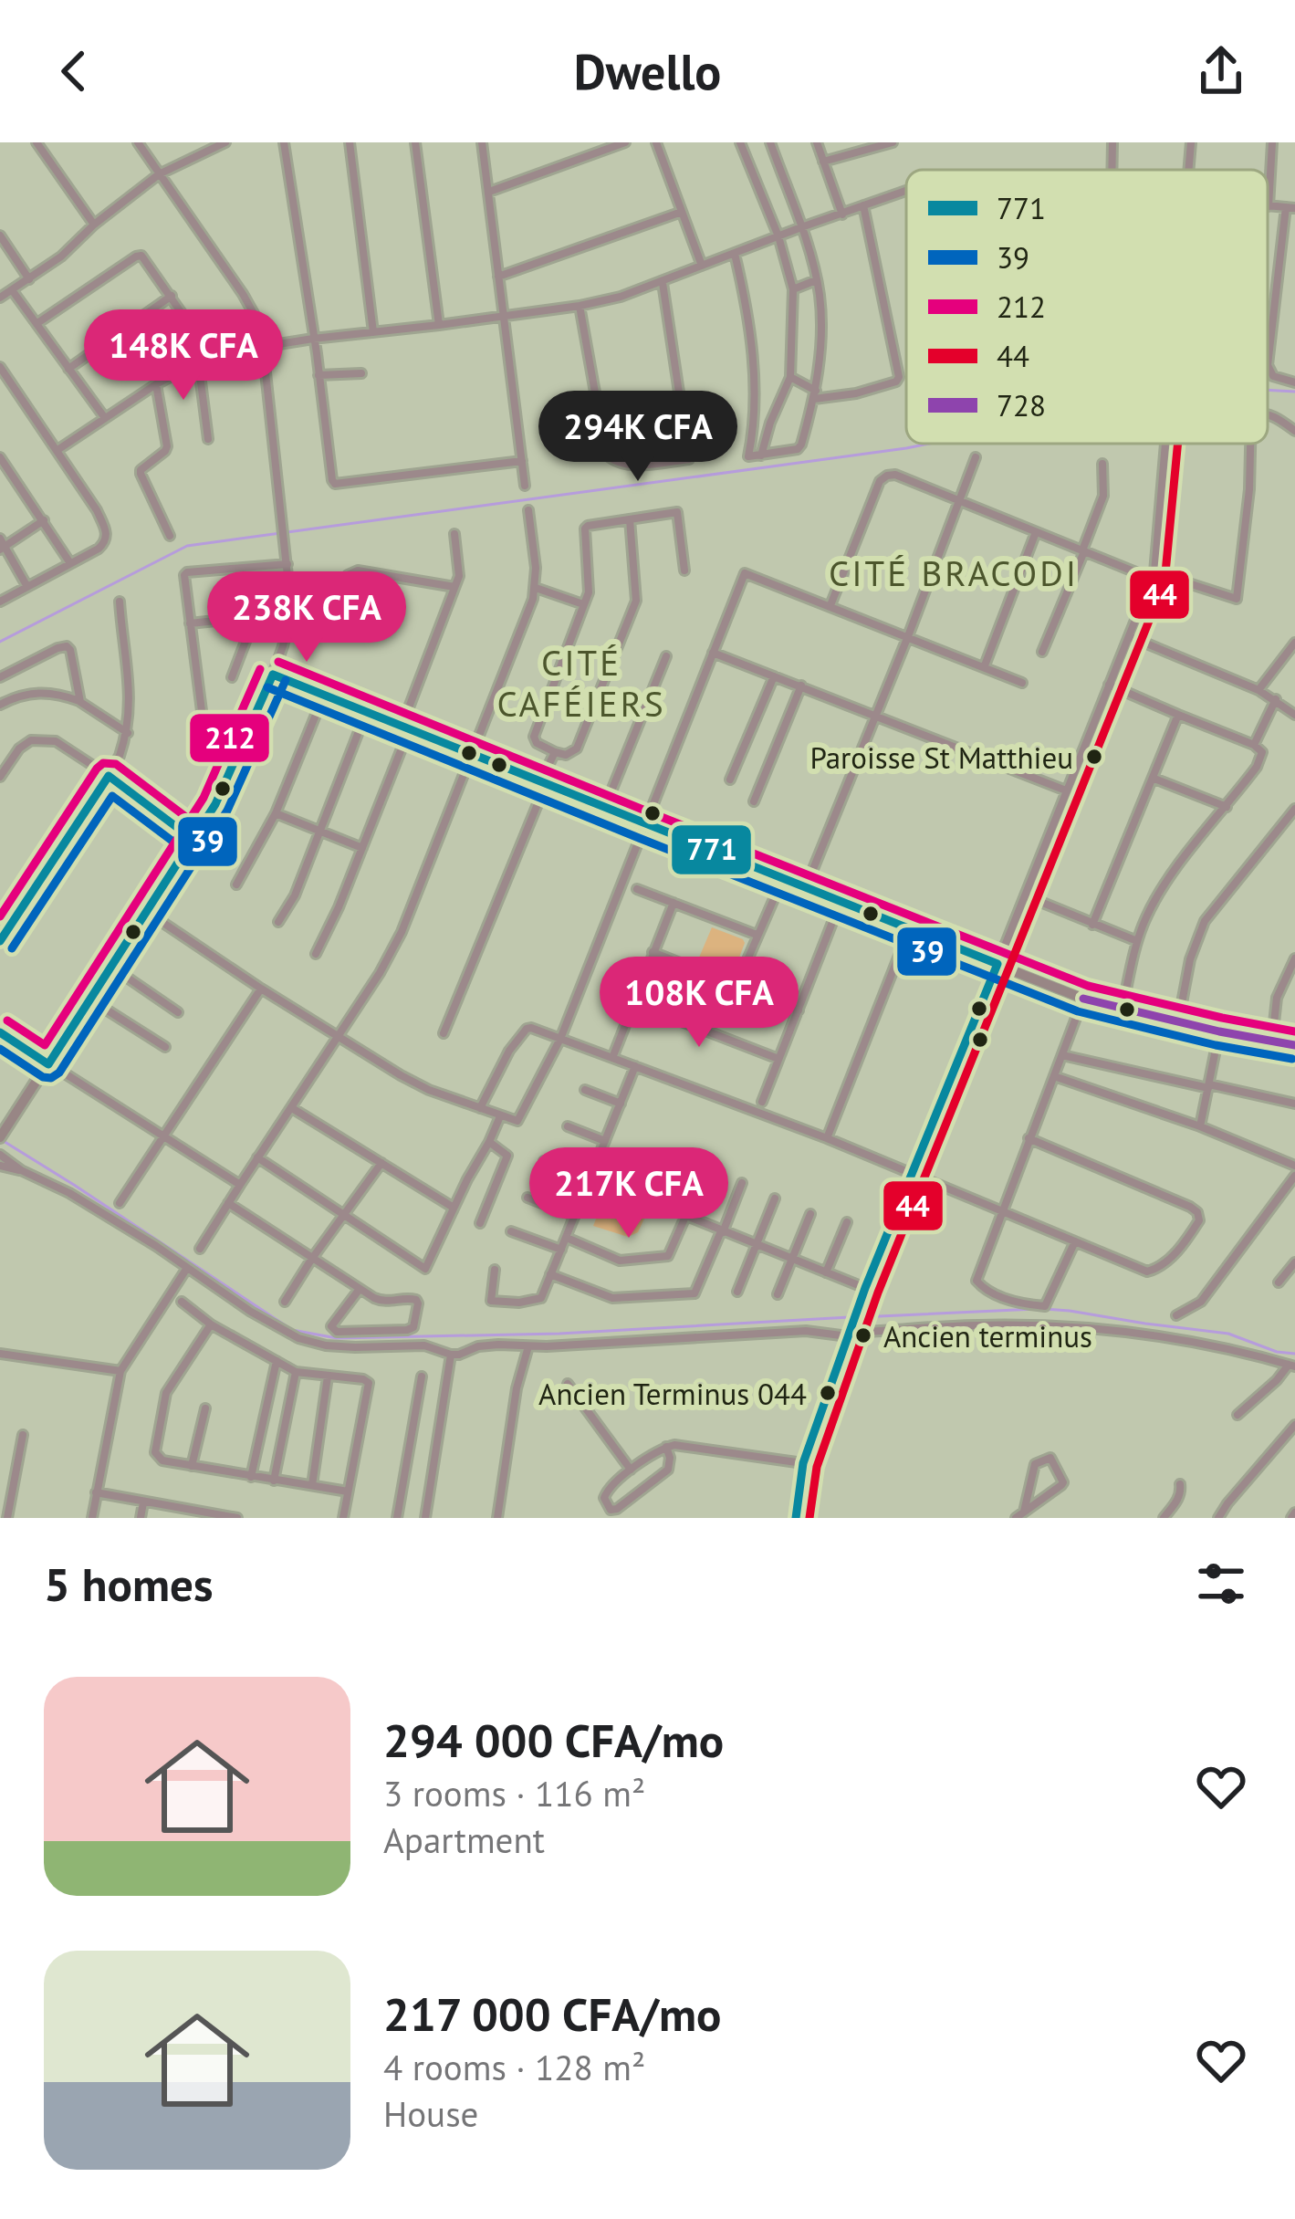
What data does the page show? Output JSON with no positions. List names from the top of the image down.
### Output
{
  "districts": ["CITÉ BRACODI", "CITÉ CAFÉIERS"],
  "places": ["Paroisse St Matthieu", "Ancien terminus", "Ancien Terminus 044"],
  "lines": [
    "transit line 44",
    "transit line 212",
    "transit line 771",
    "transit line 39",
    "transit line 728"
  ],
  "legend": [
    "771",
    "39",
    "212",
    "44",
    "728"
  ],
  "page": {
    "header": "Dwello",
    "price": [
      "148K CFA",
      "294K CFA",
      "238K CFA",
      "108K CFA",
      "217K CFA"
    ],
    "heading": "5 homes",
    "list": [
      {
        "name": "294 000 CFA/mo",
        "note": "3 rooms · 116 m² · Apartment"
      },
      {
        "name": "217 000 CFA/mo",
        "note": "4 rooms · 128 m² · House"
      }
    ]
  }
}
